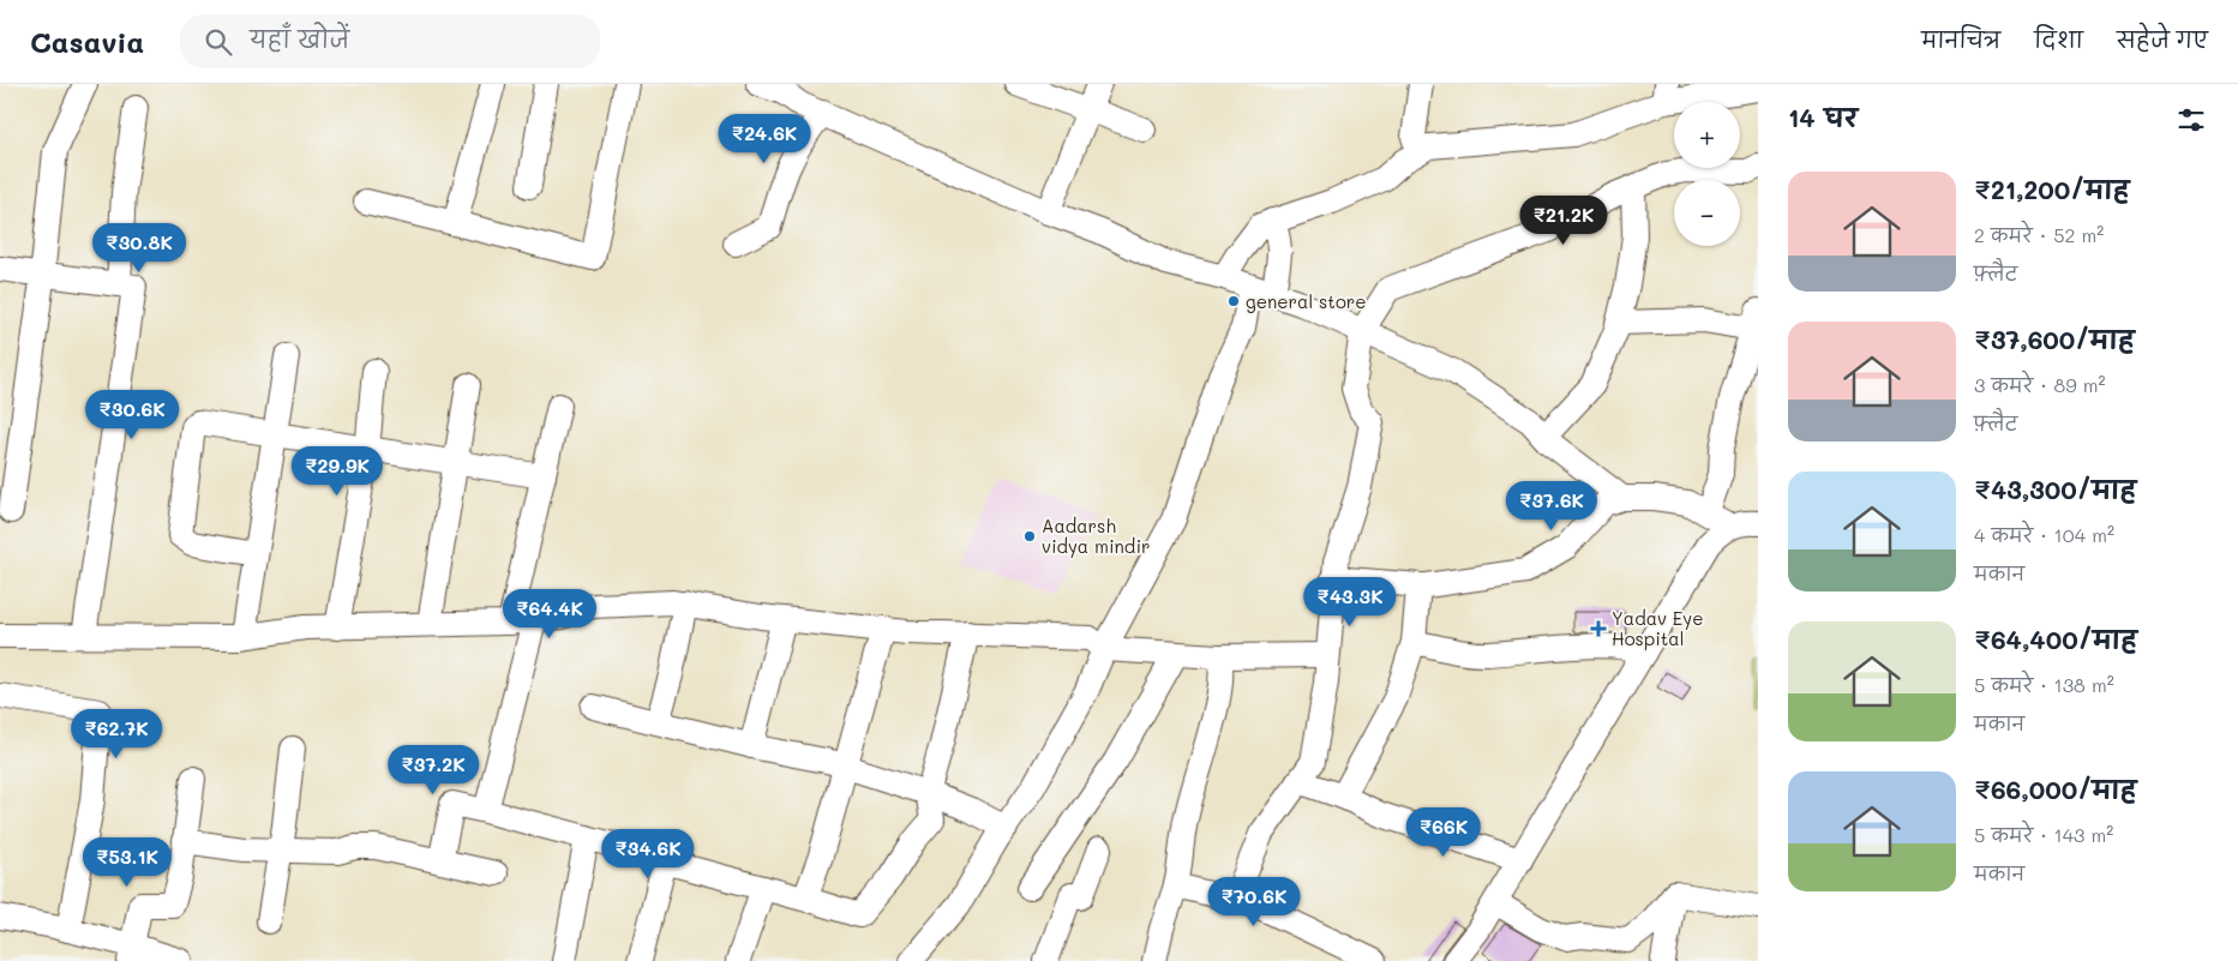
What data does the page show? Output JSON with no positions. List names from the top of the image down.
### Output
{
  "places": {
    "other": ["general store", "Aadarsh vidya mindir"],
    "health": ["Yadav Eye Hospital"]
  },
  "page": {
    "header": "Casavia",
    "search": "यहाँ खोजें",
    "nav": ["मानचित्र", "दिशा", "सहेजे गए"],
    "heading": "14 घर",
    "map_buttons": ["+", "−"],
    "price": [
      "₹24.6K",
      "₹21.2K",
      "₹30.8K",
      "₹30.6K",
      "₹29.9K",
      "₹37.6K",
      "₹43.3K",
      "₹64.4K",
      "₹62.7K",
      "₹37.2K",
      "₹66K",
      "₹34.6K",
      "₹53.1K",
      "₹70.6K"
    ],
    "list": [
      {
        "name": "₹21,200/माह",
        "note": "2 कमरे · 52 m² · फ़्लैट"
      },
      {
        "name": "₹37,600/माह",
        "note": "3 कमरे · 89 m² · फ़्लैट"
      },
      {
        "name": "₹43,300/माह",
        "note": "4 कमरे · 104 m² · मकान"
      },
      {
        "name": "₹64,400/माह",
        "note": "5 कमरे · 138 m² · मकान"
      },
      {
        "name": "₹66,000/माह",
        "note": "5 कमरे · 143 m² · मकान"
      }
    ]
  }
}
